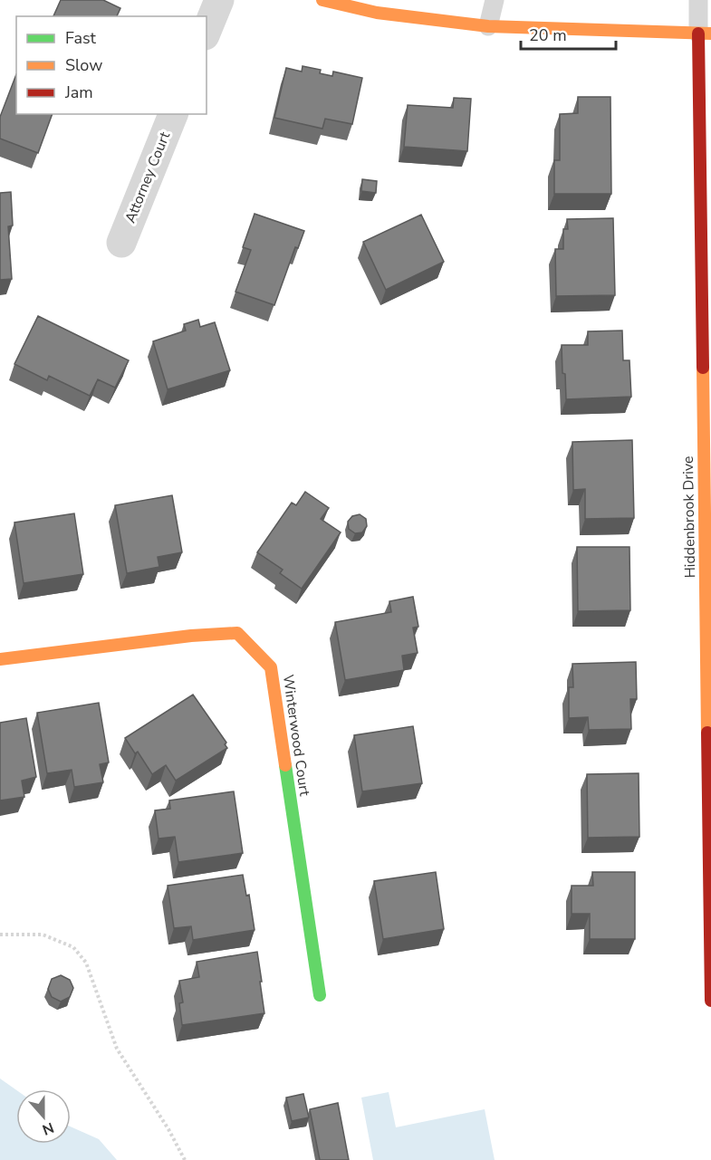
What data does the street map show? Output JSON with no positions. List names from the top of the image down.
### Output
{
  "streets": {
    "street": ["Attorney Court", "Hiddenbrook Drive", "Winterwood Court"]
  },
  "legend": ["Fast", "Slow", "Jam"],
  "scale_bar": "20 m",
  "north": "bottom"
}
